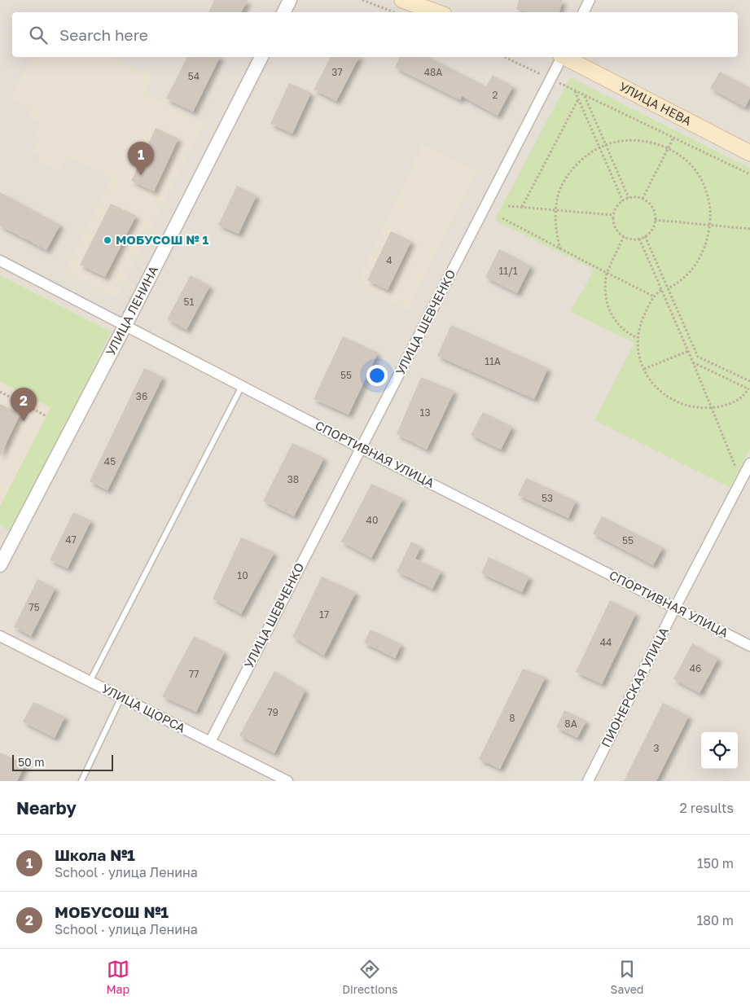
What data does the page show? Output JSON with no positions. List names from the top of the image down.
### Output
{
  "streets": {
    "main road": ["УЛИЦА НЕВА"],
    "street": [
      "УЛИЦА ЛЕНИНА",
      "УЛИЦА ШЕВЧЕНКО",
      "СПОРТИВНАЯ УЛИЦА",
      "ПИОНЕРСКАЯ УЛИЦА",
      "УЛИЦА ЩОРСА"
    ]
  },
  "crossings": [
    ["УЛИЦА ЛЕНИНА", "СПОРТИВНАЯ УЛИЦА"],
    ["УЛИЦА ШЕВЧЕНКО", "СПОРТИВНАЯ УЛИЦА"],
    ["УЛИЦА ШЕВЧЕНКО", "УЛИЦА ЩОРСА"],
    ["СПОРТИВНАЯ УЛИЦА", "ПИОНЕРСКАЯ УЛИЦА"]
  ],
  "places": ["МОБУСОШ № 1"],
  "house_numbers": [
    "37",
    "48А",
    "54",
    "2",
    "4",
    "11/1",
    "51",
    "11А",
    "55",
    "36",
    "13",
    "45",
    "38",
    "53",
    "40",
    "47",
    "55",
    "10",
    "75",
    "17",
    "44",
    "46",
    "77",
    "79",
    "8",
    "8А",
    "3"
  ],
  "scale_bar": "50 m",
  "page": {
    "search": "Search here",
    "pins": ["1", "2"],
    "scale": "50 m",
    "heading": ["Nearby", "2 results"],
    "list": [
      {
        "mark": "1",
        "name": "Школа №1",
        "note": "School · улица Ленина",
        "value": "150 m"
      },
      {
        "mark": "2",
        "name": "МОБУСОШ №1",
        "note": "School · улица Ленина",
        "value": "180 m"
      }
    ],
    "nav": ["Map", "Directions", "Saved"]
  }
}
